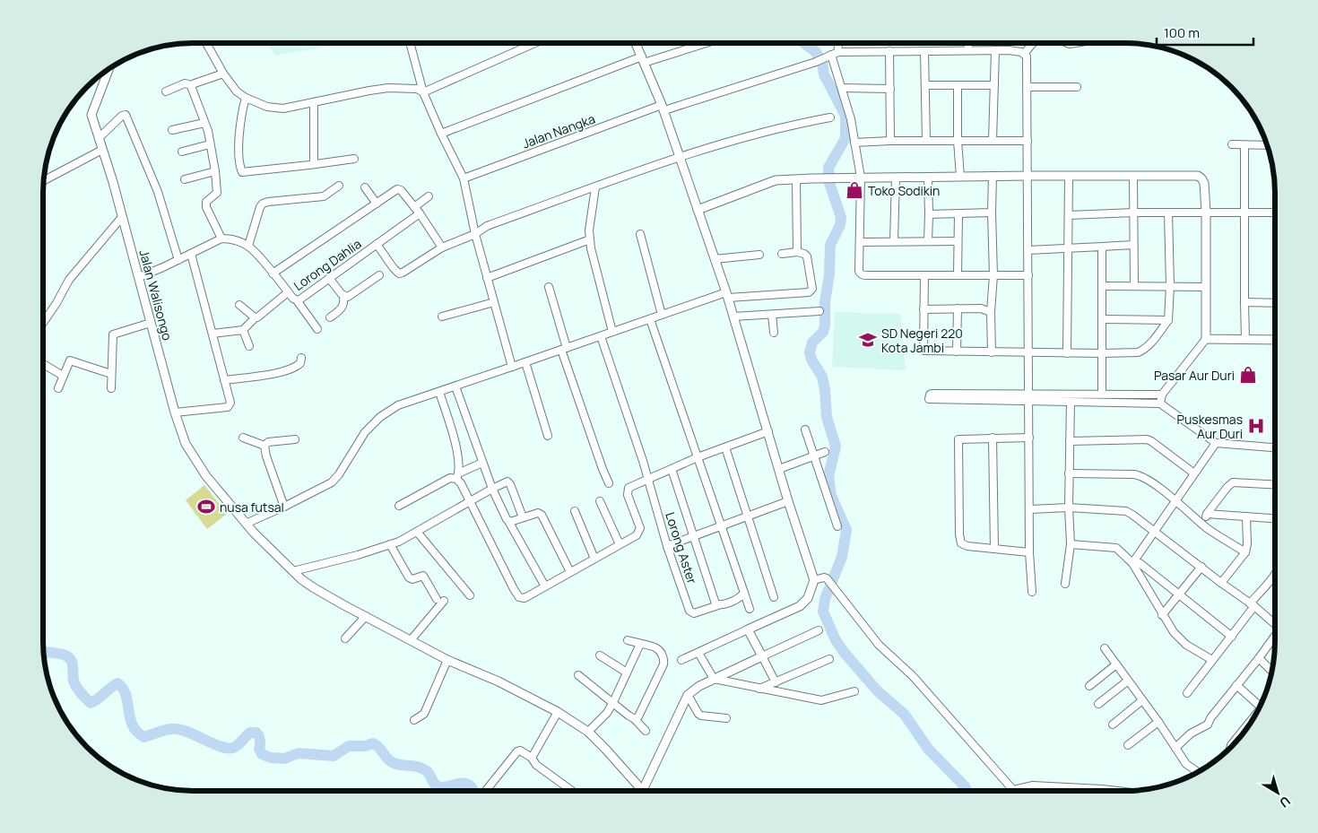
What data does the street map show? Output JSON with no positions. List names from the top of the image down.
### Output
{
  "streets": {
    "street": [
      "Jalan Nangka",
      "Lorong Dahlia",
      "Jalan Walisongo",
      "Lorong Aster"
    ]
  },
  "places": {
    "shop": ["Toko Sodikin", "Pasar Aur Duri"],
    "school or university": ["SD Negeri 220 Kota Jambi"],
    "hospital": ["Puskesmas Aur Duri"],
    "sports": ["nusa futsal"]
  },
  "scale_bar": "100 m",
  "north": "bottom right"
}
